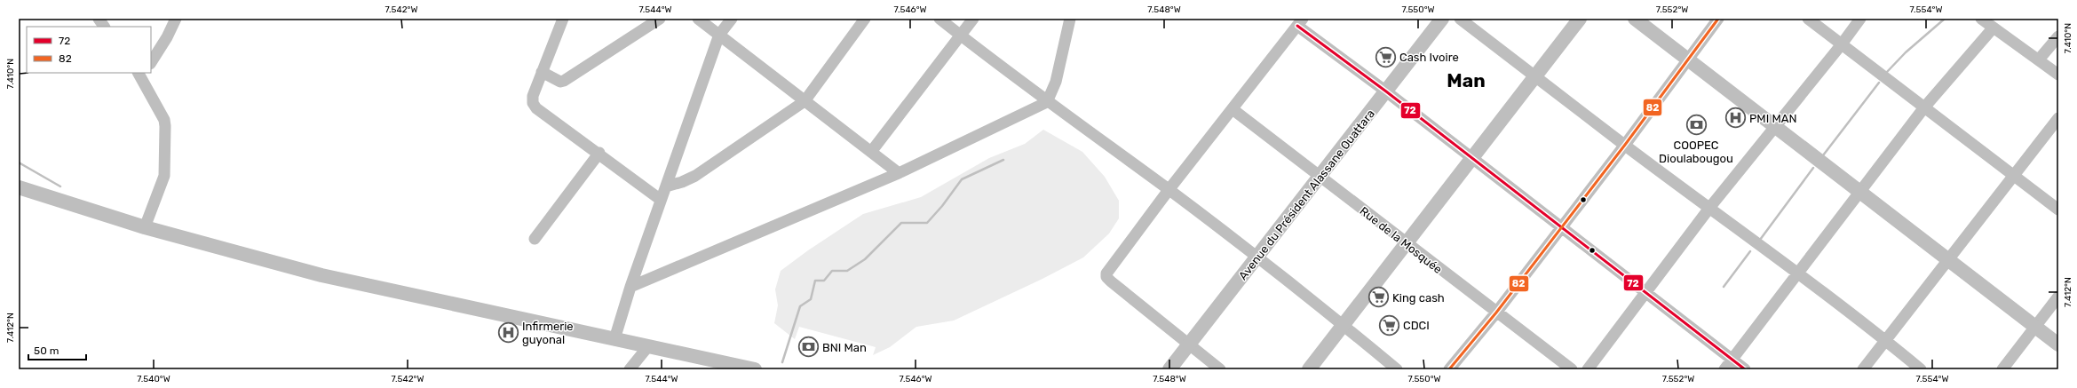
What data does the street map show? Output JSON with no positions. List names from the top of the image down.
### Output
{
  "streets": {
    "main road": ["Avenue du Président Alassane Ouattara"],
    "street": ["Rue de la Mosquée"]
  },
  "crossings": [
    ["Avenue du Président Alassane Ouattara", "Rue de la Mosquée"]
  ],
  "districts": ["Man"],
  "places": {
    "supermarket": ["Cash Ivoire", "King cash", "CDCI"],
    "hospital": ["PMI MAN", "Infirmerie guyonal"],
    "bank": ["COOPEC Dioulabougou", "BNI Man"]
  },
  "lines": ["transit line 82", "transit line 72"],
  "legend": ["72", "82"],
  "scale_bar": "50 m",
  "coordinates": [
    "7.542°W",
    "7.544°W",
    "7.546°W",
    "7.548°W",
    "7.550°W",
    "7.552°W",
    "7.554°W",
    "7.410°N",
    "7.412°N",
    "7.540°W"
  ]
}
